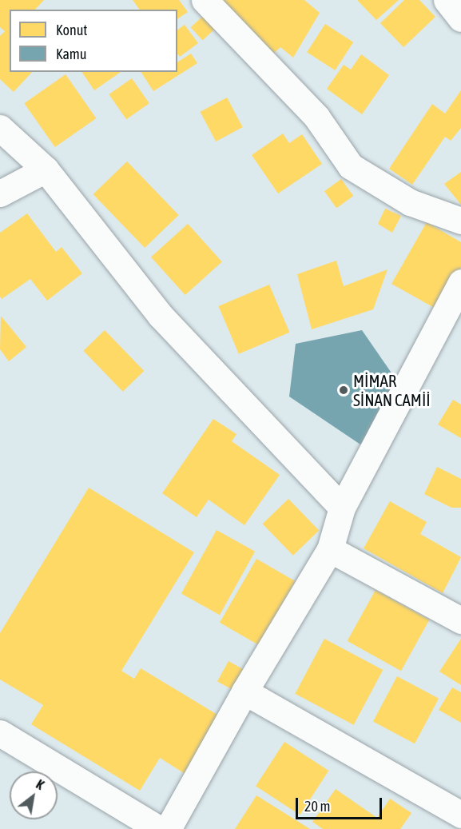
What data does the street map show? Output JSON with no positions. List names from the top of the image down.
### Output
{
  "places": ["MİMAR SİNAN CAMİİ"],
  "legend": ["Konut", "Kamu"],
  "scale_bar": "20 m",
  "north": "top right"
}
